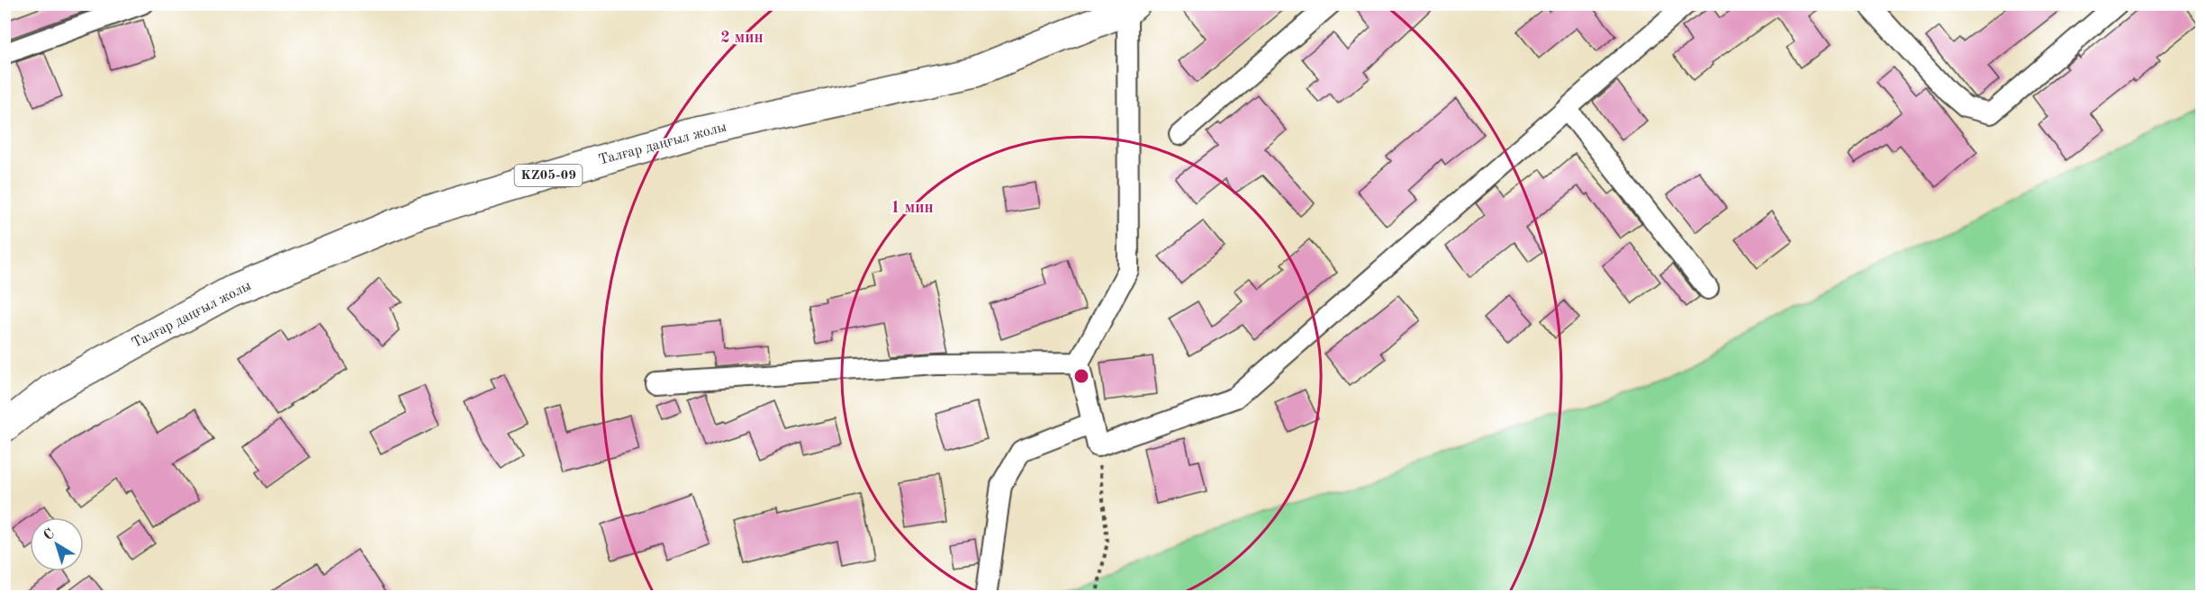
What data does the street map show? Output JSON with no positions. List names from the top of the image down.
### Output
{
  "streets": {
    "main road": ["Талғар даңғыл жолы", "KZ05-09"]
  },
  "north": "top left",
  "rings": ["2 мин", "1 мин"]
}
